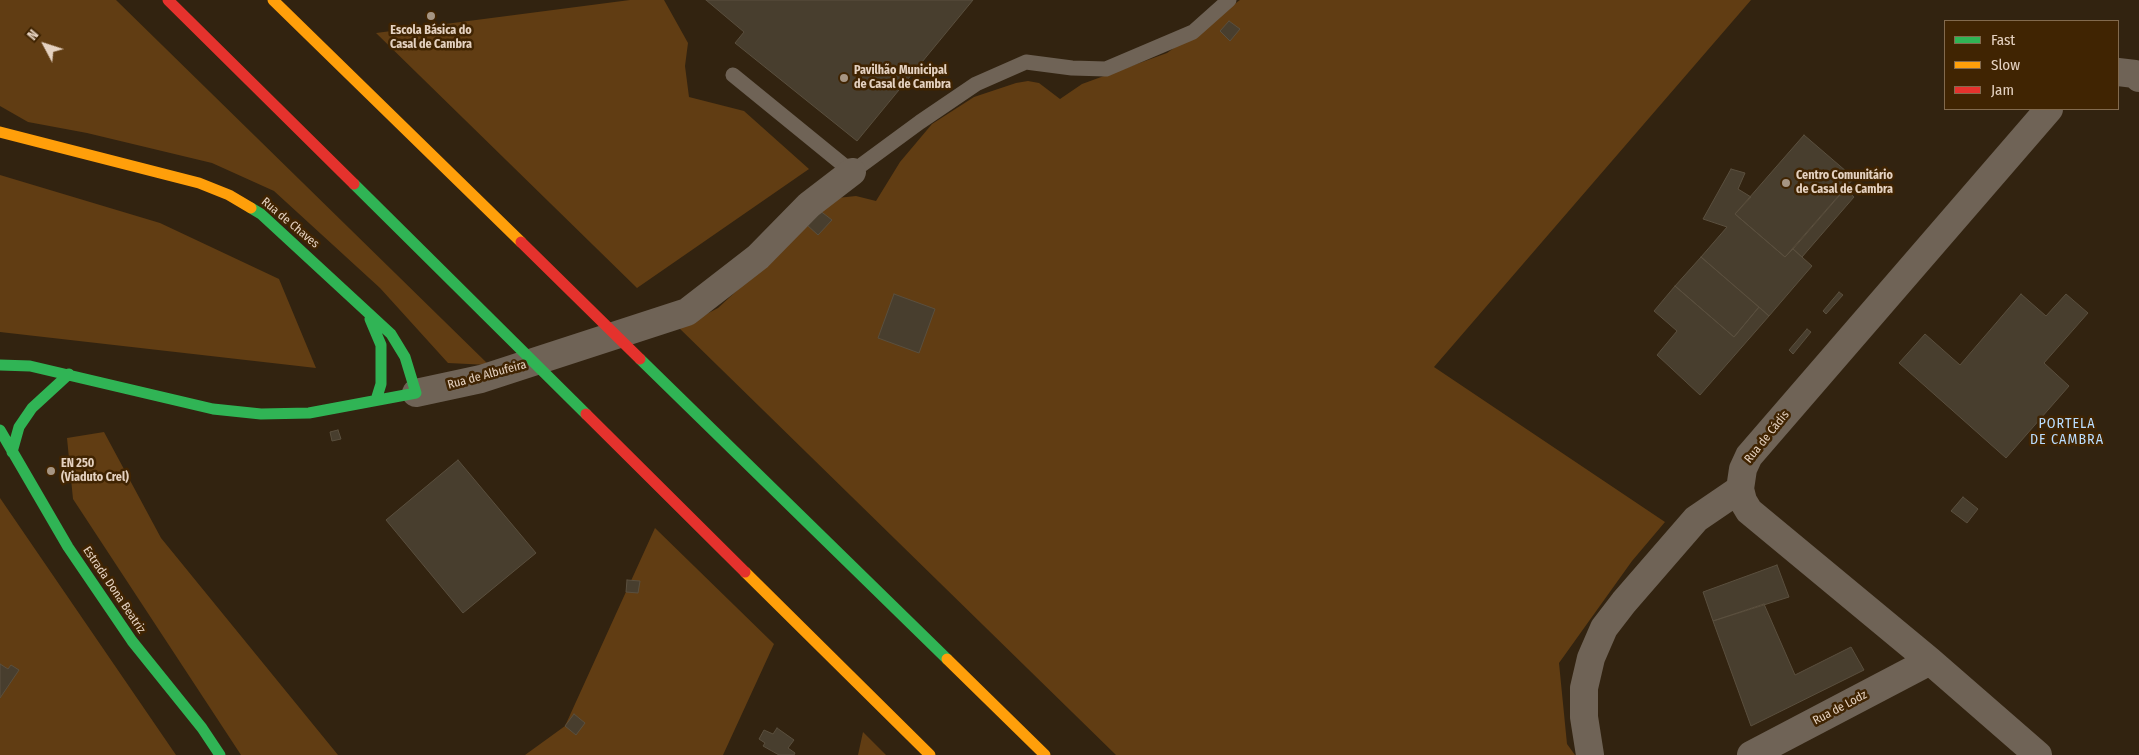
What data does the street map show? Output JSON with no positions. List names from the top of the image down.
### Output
{
  "streets": {
    "main road": ["Rua de Chaves", "Rua de Albufeira", "Estrada Dona Beatriz"],
    "street": ["Rua de Cádis", "Rua de Lodz"]
  },
  "crossings": [
    ["Rua de Chaves", "Rua de Albufeira"]
  ],
  "districts": ["PORTELA DE CAMBRA"],
  "places": [
    "Escola Básica do Casal de Cambra",
    "Pavilhão Municipal de Casal de Cambra",
    "Centro Comunitário de Casal de Cambra",
    "EN 250 (Viaduto Crel)"
  ],
  "legend": ["Fast", "Slow", "Jam"],
  "north": "top left"
}
